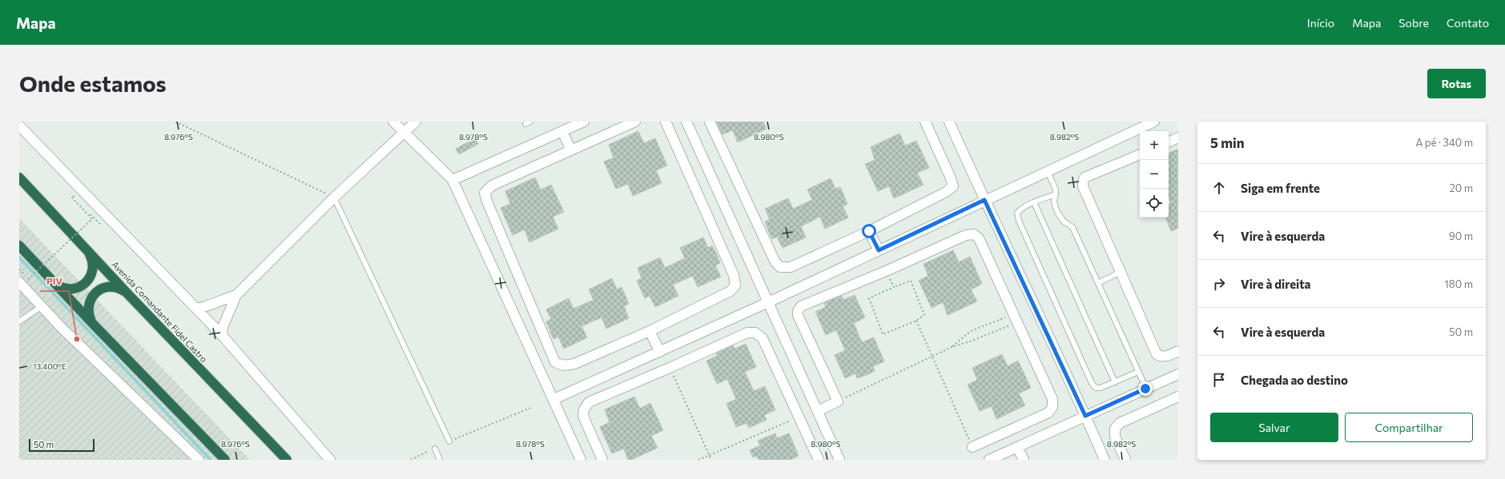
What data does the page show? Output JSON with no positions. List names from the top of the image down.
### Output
{
  "streets": {
    "highway": ["Avenida Comandante Fidel Castro"]
  },
  "places": ["PIV"],
  "scale_bar": "50 m",
  "page": {
    "header": "Mapa",
    "nav": [
      "Início",
      "Mapa",
      "Sobre",
      "Contato"
    ],
    "buttons": [
      "Rotas",
      ["Salvar", "Compartilhar"]
    ],
    "title": "Onde estamos",
    "heading": ["5 min", "A pé · 340 m"],
    "map_buttons": ["+", "−"],
    "list": [
      ["Siga em frente", "20 m"],
      ["Vire à esquerda", "90 m"],
      ["Vire à direita", "180 m"],
      ["Vire à esquerda", "50 m"],
      "Chegada ao destino"
    ],
    "scale": "50 m"
  },
  "coordinates": [
    "8.976°S",
    "8.978°S",
    "8.980°S",
    "8.982°S",
    "13.400°E"
  ]
}
